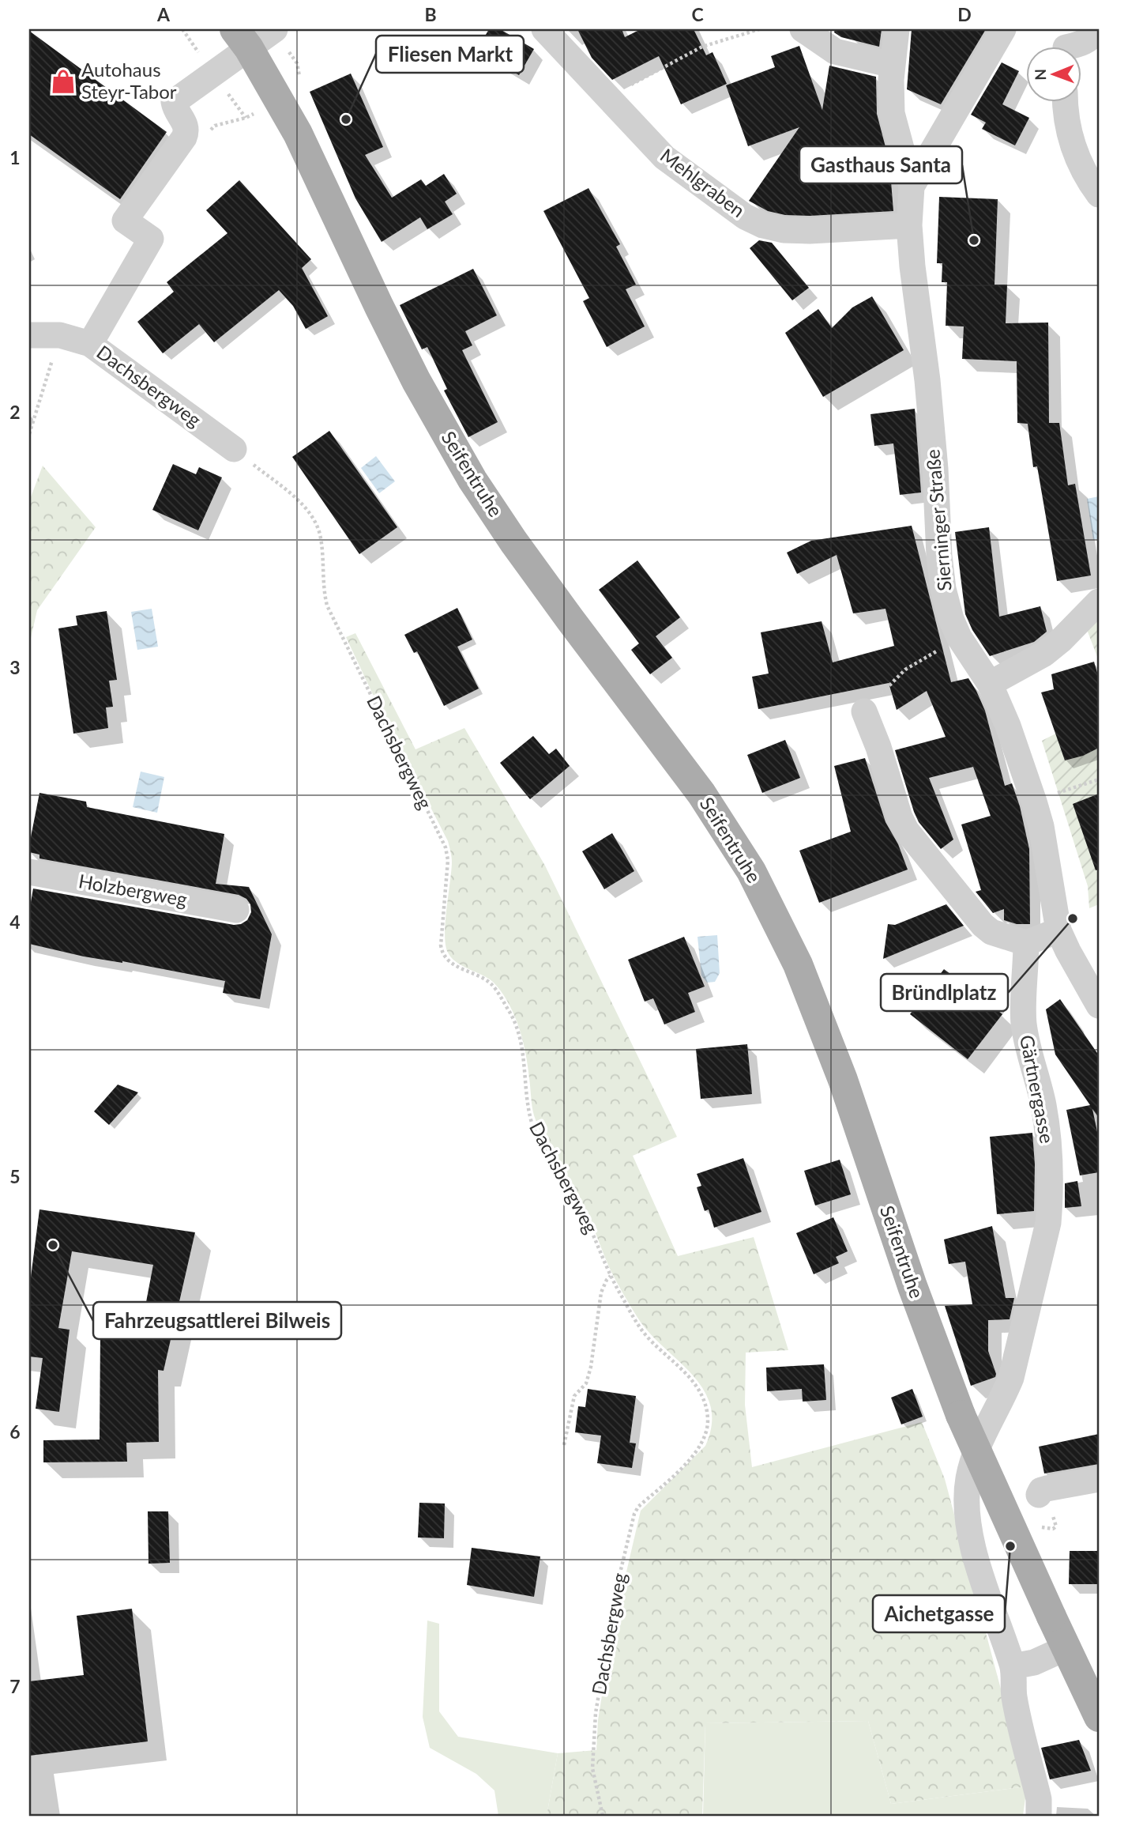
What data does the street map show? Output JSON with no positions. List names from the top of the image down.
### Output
{
  "streets": {
    "main road": ["Seifentruhe"],
    "street": [
      "Mehlgraben",
      "Dachsbergweg",
      "Sierninger Straße",
      "Holzbergweg",
      "Gärtnergasse"
    ]
  },
  "crossings": [
    ["Mehlgraben", "Sierninger Straße"],
    ["Seifentruhe", "Gärtnergasse"]
  ],
  "places": {
    "shop": ["Autohaus Steyr-Tabor"],
    "other": [
      "Fliesen Markt",
      "Gasthaus Santa",
      "Bründlplatz",
      "Fahrzeugsattlerei Bilweis",
      "Aichetgasse"
    ]
  },
  "north": "left",
  "grid": {
    "columns": [
      "A",
      "B",
      "C",
      "D"
    ],
    "rows": [
      "1",
      "2",
      "3",
      "4",
      "5",
      "6",
      "7"
    ]
  }
}
